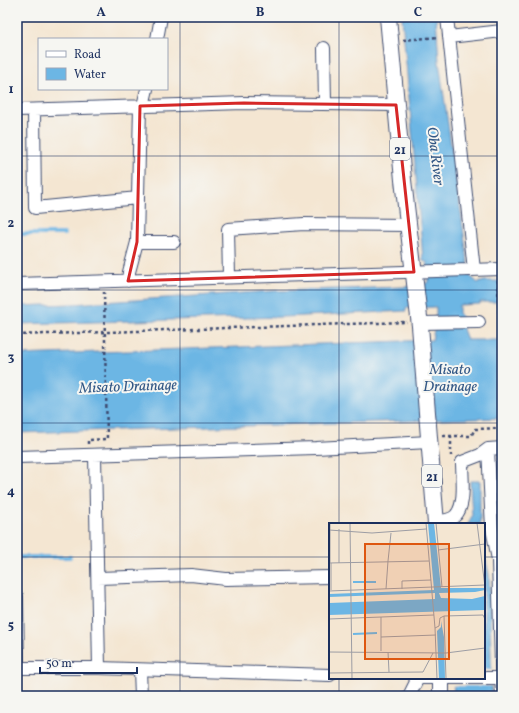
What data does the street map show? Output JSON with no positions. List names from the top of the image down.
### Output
{
  "streets": {
    "main road": ["21"]
  },
  "water": ["Oba River", "Misato Drainage"],
  "legend": ["Road", "Water"],
  "scale_bar": "50 m",
  "grid": {
    "columns": ["A", "B", "C"],
    "rows": [
      "1",
      "2",
      "3",
      "4",
      "5"
    ]
  }
}
